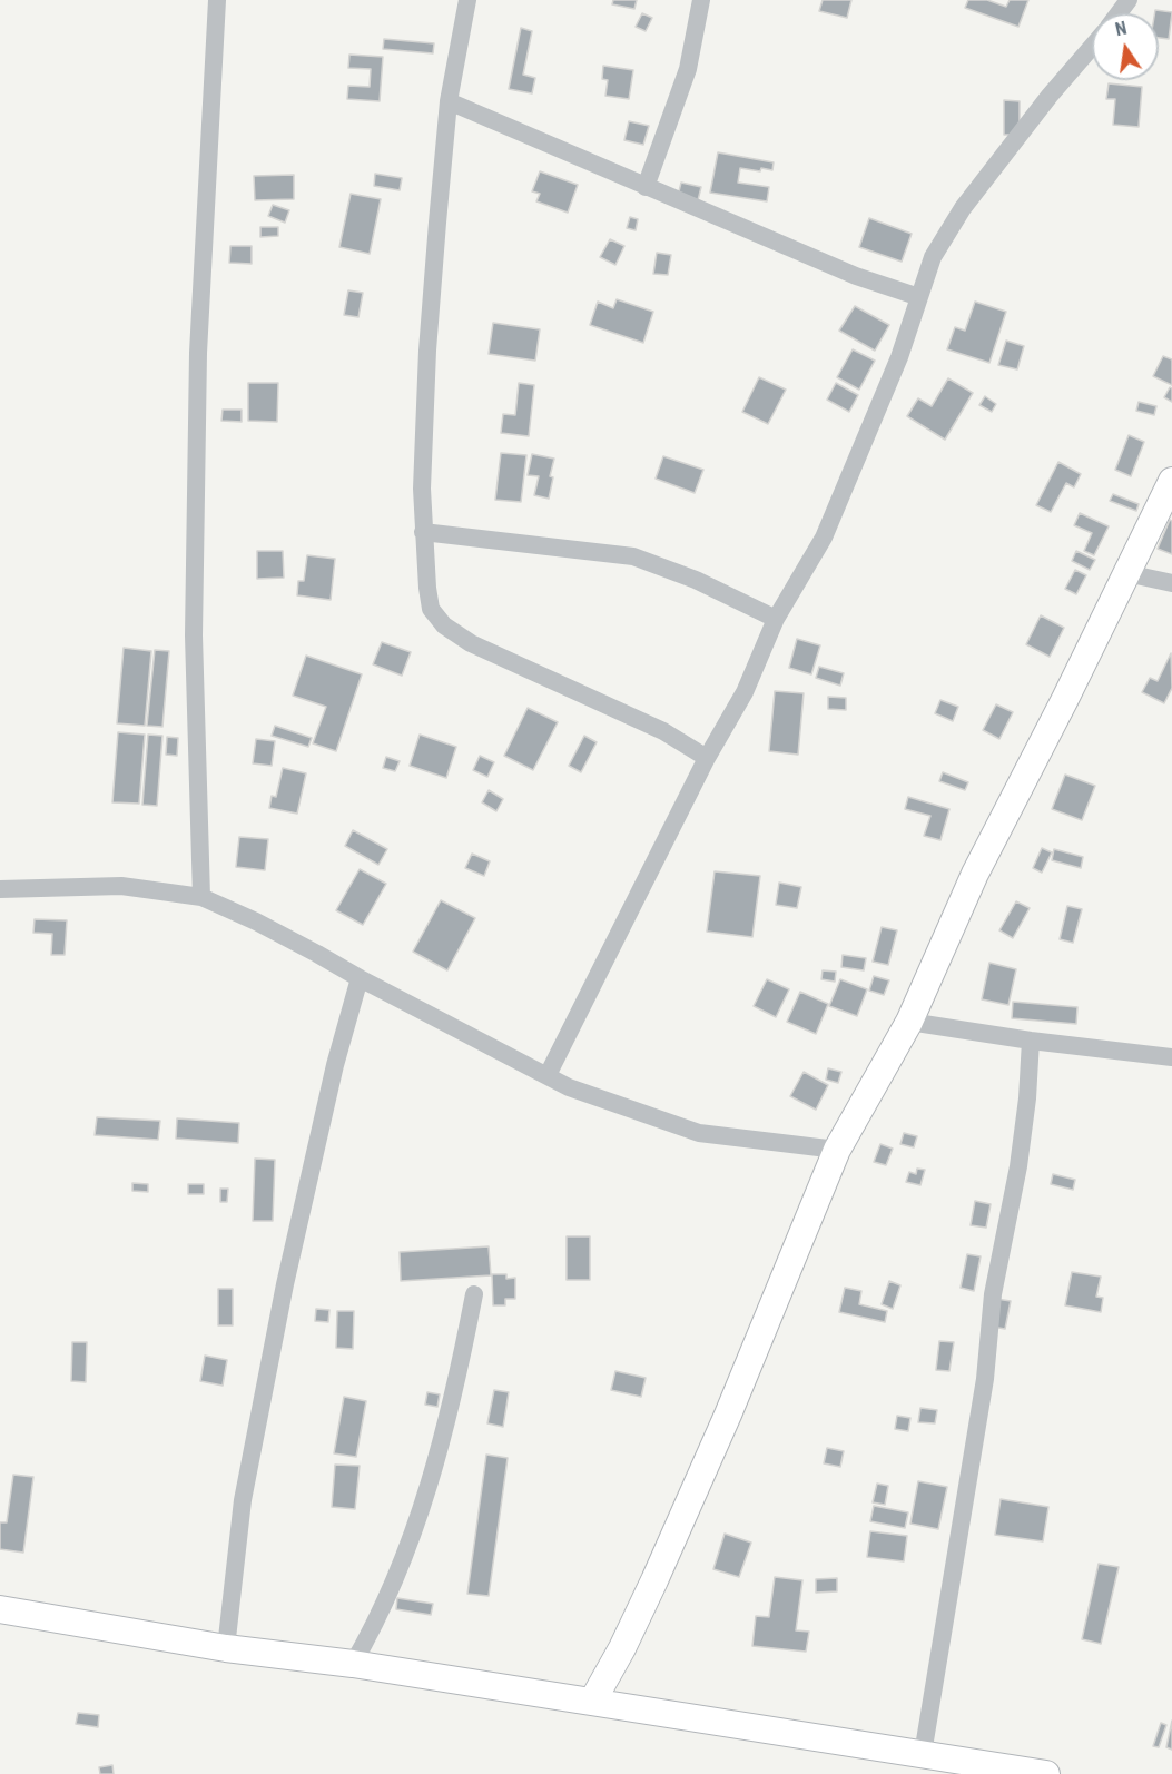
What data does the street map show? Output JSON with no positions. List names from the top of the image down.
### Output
{
  "north": "top"
}
